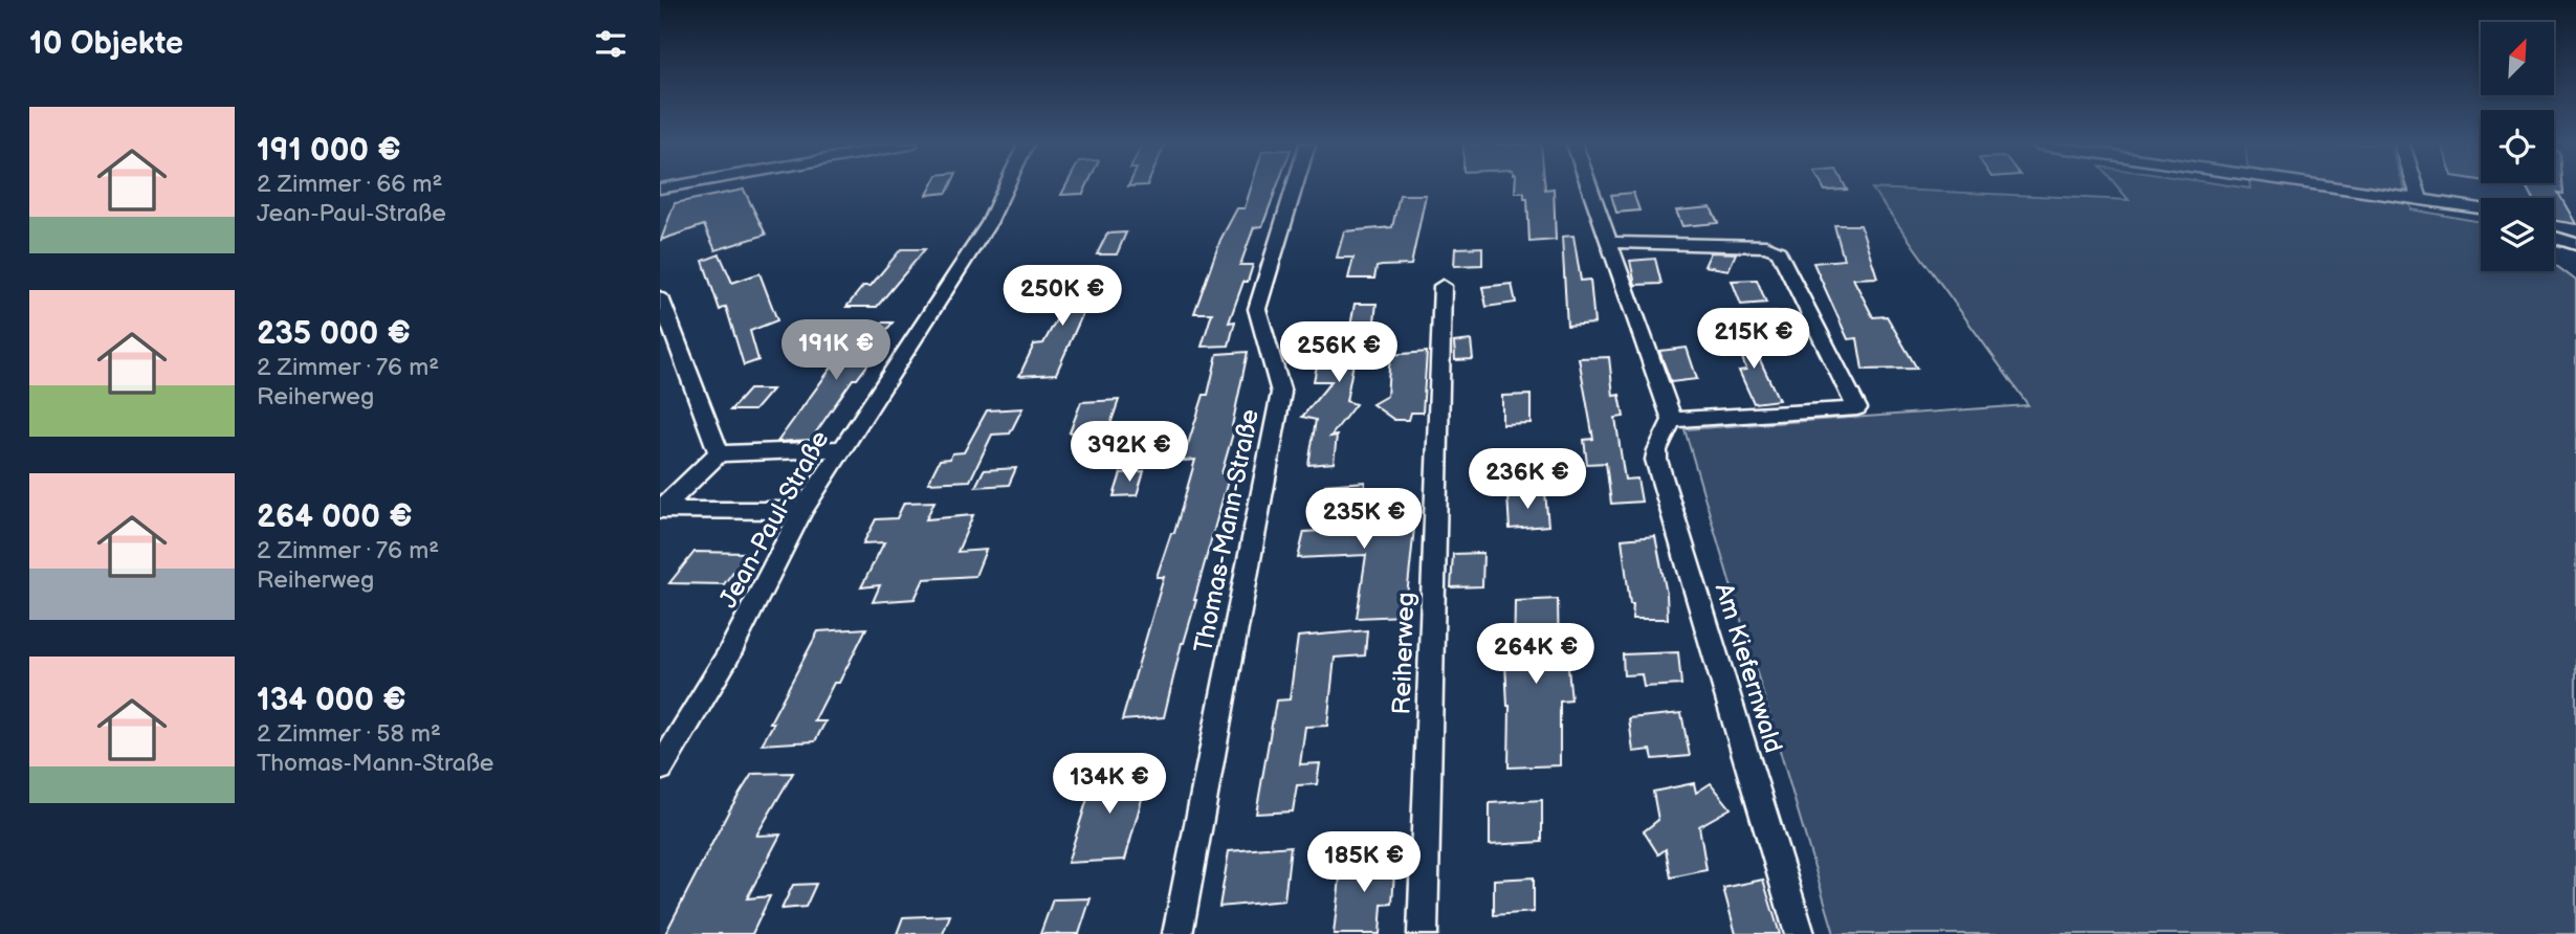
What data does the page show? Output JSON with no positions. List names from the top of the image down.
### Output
{
  "streets": {
    "street": [
      "Jean-Paul-Straße",
      "Thomas-Mann-Straße",
      "Reiherweg",
      "Am Kiefernwald"
    ]
  },
  "north": "top right",
  "page": {
    "heading": "10 Objekte",
    "list": [
      {
        "name": "191 000 €",
        "note": "2 Zimmer · 66 m² · Jean-Paul-Straße"
      },
      {
        "name": "235 000 €",
        "note": "2 Zimmer · 76 m² · Reiherweg"
      },
      {
        "name": "264 000 €",
        "note": "2 Zimmer · 76 m² · Reiherweg"
      },
      {
        "name": "134 000 €",
        "note": "2 Zimmer · 58 m² · Thomas-Mann-Straße"
      }
    ],
    "price": [
      "250K €",
      "215K €",
      "191K €",
      "256K €",
      "392K €",
      "236K €",
      "235K €",
      "264K €",
      "134K €",
      "185K €"
    ]
  }
}
